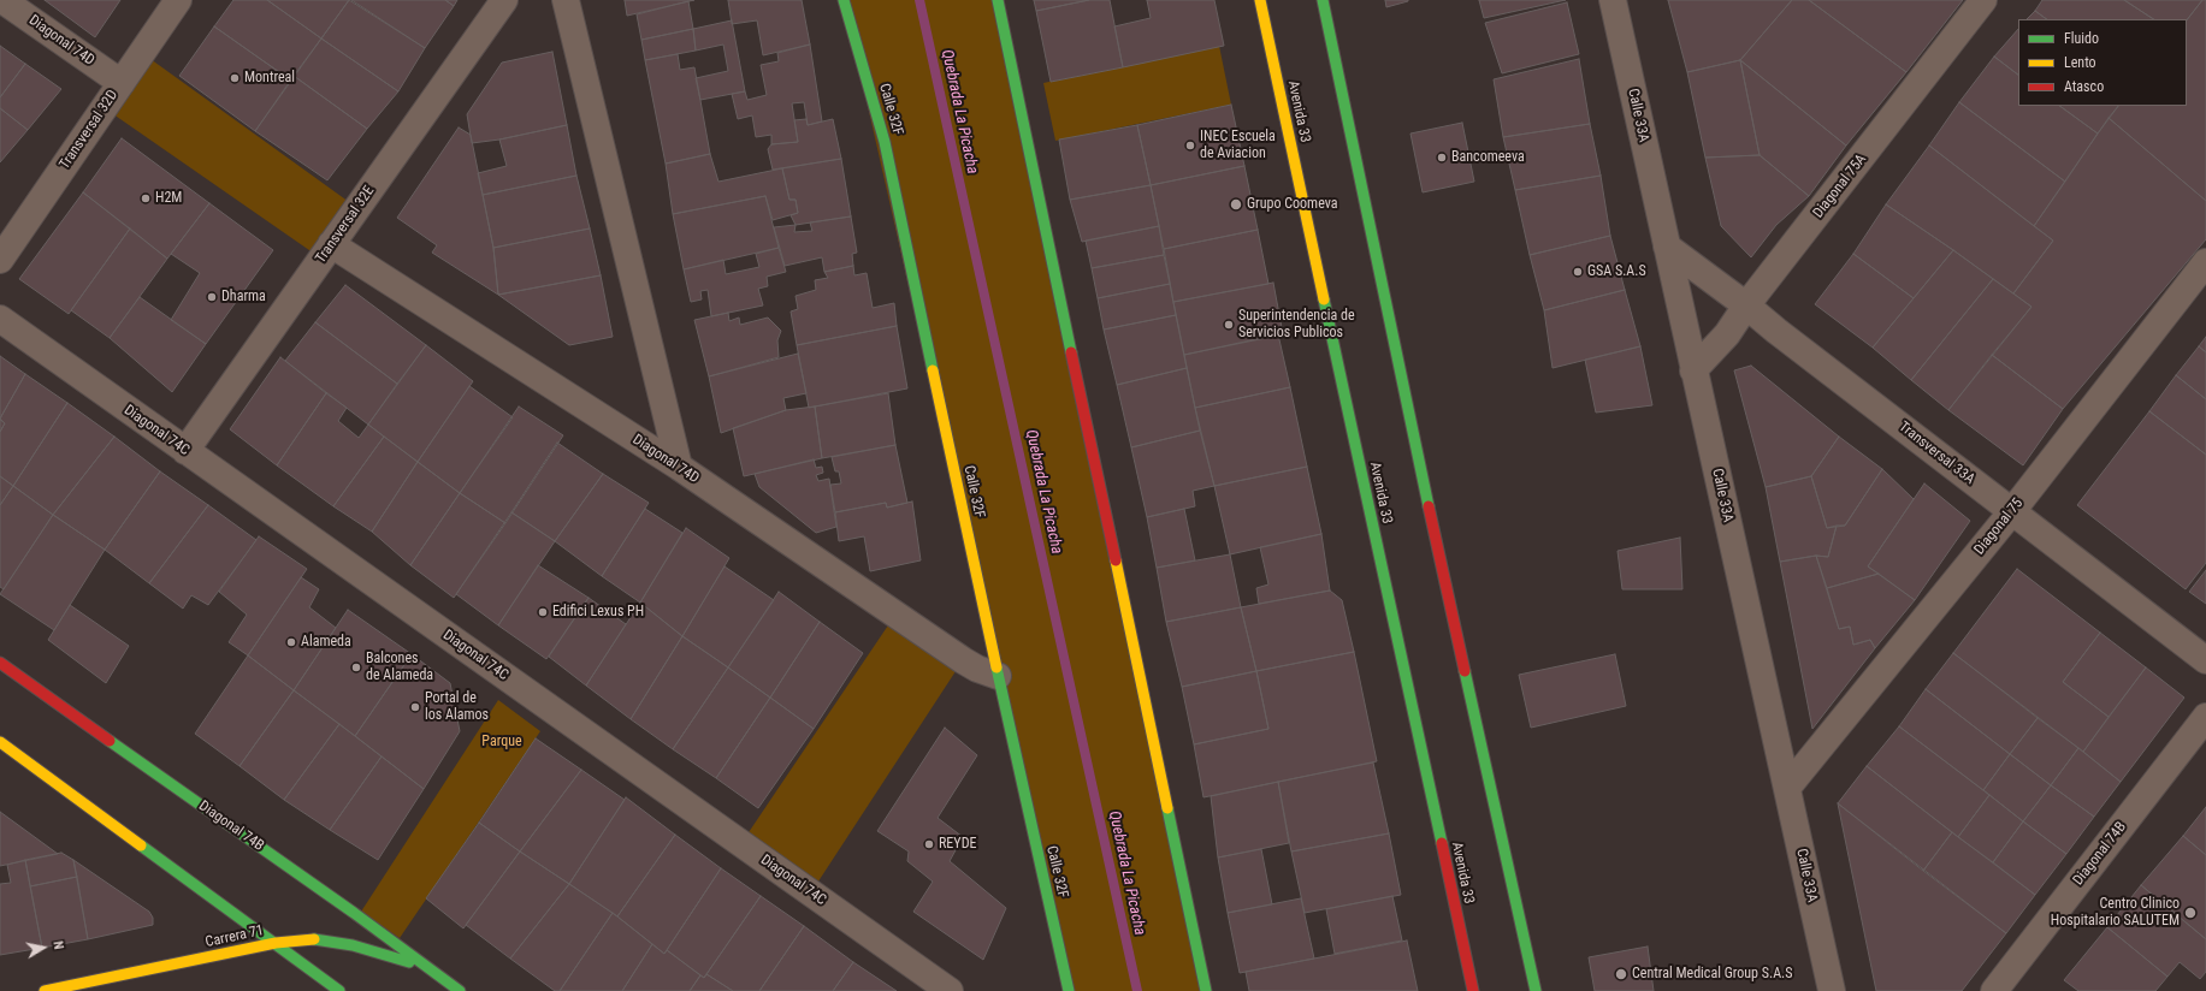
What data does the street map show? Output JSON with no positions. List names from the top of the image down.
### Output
{
  "streets": {
    "main road": [
      "Calle 32F",
      "Avenida 33",
      "Diagonal 74B",
      "Carrera 71"
    ],
    "street": [
      "Diagonal 74D",
      "Calle 33A",
      "Transversal 32D",
      "Diagonal 75A",
      "Transversal 32E",
      "Diagonal 74C",
      "Transversal 33A",
      "Diagonal 75"
    ]
  },
  "crossings": [
    ["Diagonal 74D", "Calle 32F"],
    ["Diagonal 74D", "Transversal 32D"],
    ["Diagonal 74D", "Transversal 32E"],
    ["Calle 33A", "Diagonal 75A"],
    ["Calle 33A", "Transversal 33A"],
    ["Calle 33A", "Diagonal 75"],
    ["Diagonal 75A", "Transversal 33A"],
    ["Transversal 32E", "Diagonal 74C"],
    ["Transversal 33A", "Diagonal 75"],
    ["Diagonal 74B", "Carrera 71"]
  ],
  "water": ["Quebrada La Picacha"],
  "parks": ["Parque"],
  "places": [
    "Montreal",
    "INEC Escuela de Aviacion",
    "Bancomeeva",
    "H2M",
    "Grupo Coomeva",
    "GSA S.A.S",
    "Dharma",
    "Superintendencia de Servicios Publicos",
    "Edifici Lexus PH",
    "Alameda",
    "Balcones de Alameda",
    "Portal de los Alamos",
    "REYDE",
    "Centro Clinico Hospitalario SALUTEM",
    "Central Medical Group S.A.S"
  ],
  "legend": ["Fluido", "Lento", "Atasco"],
  "north": "right"
}
